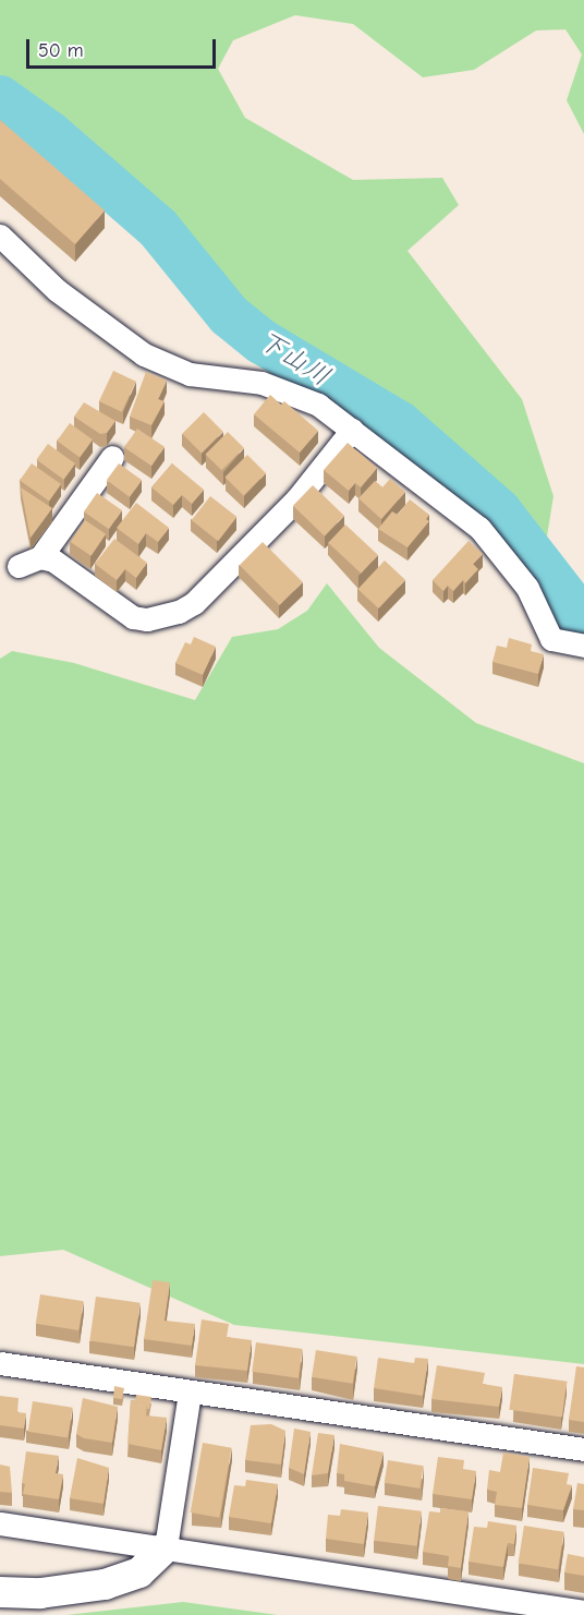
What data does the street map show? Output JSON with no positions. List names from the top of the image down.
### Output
{
  "water": ["下山川"],
  "scale_bar": "50 m"
}
